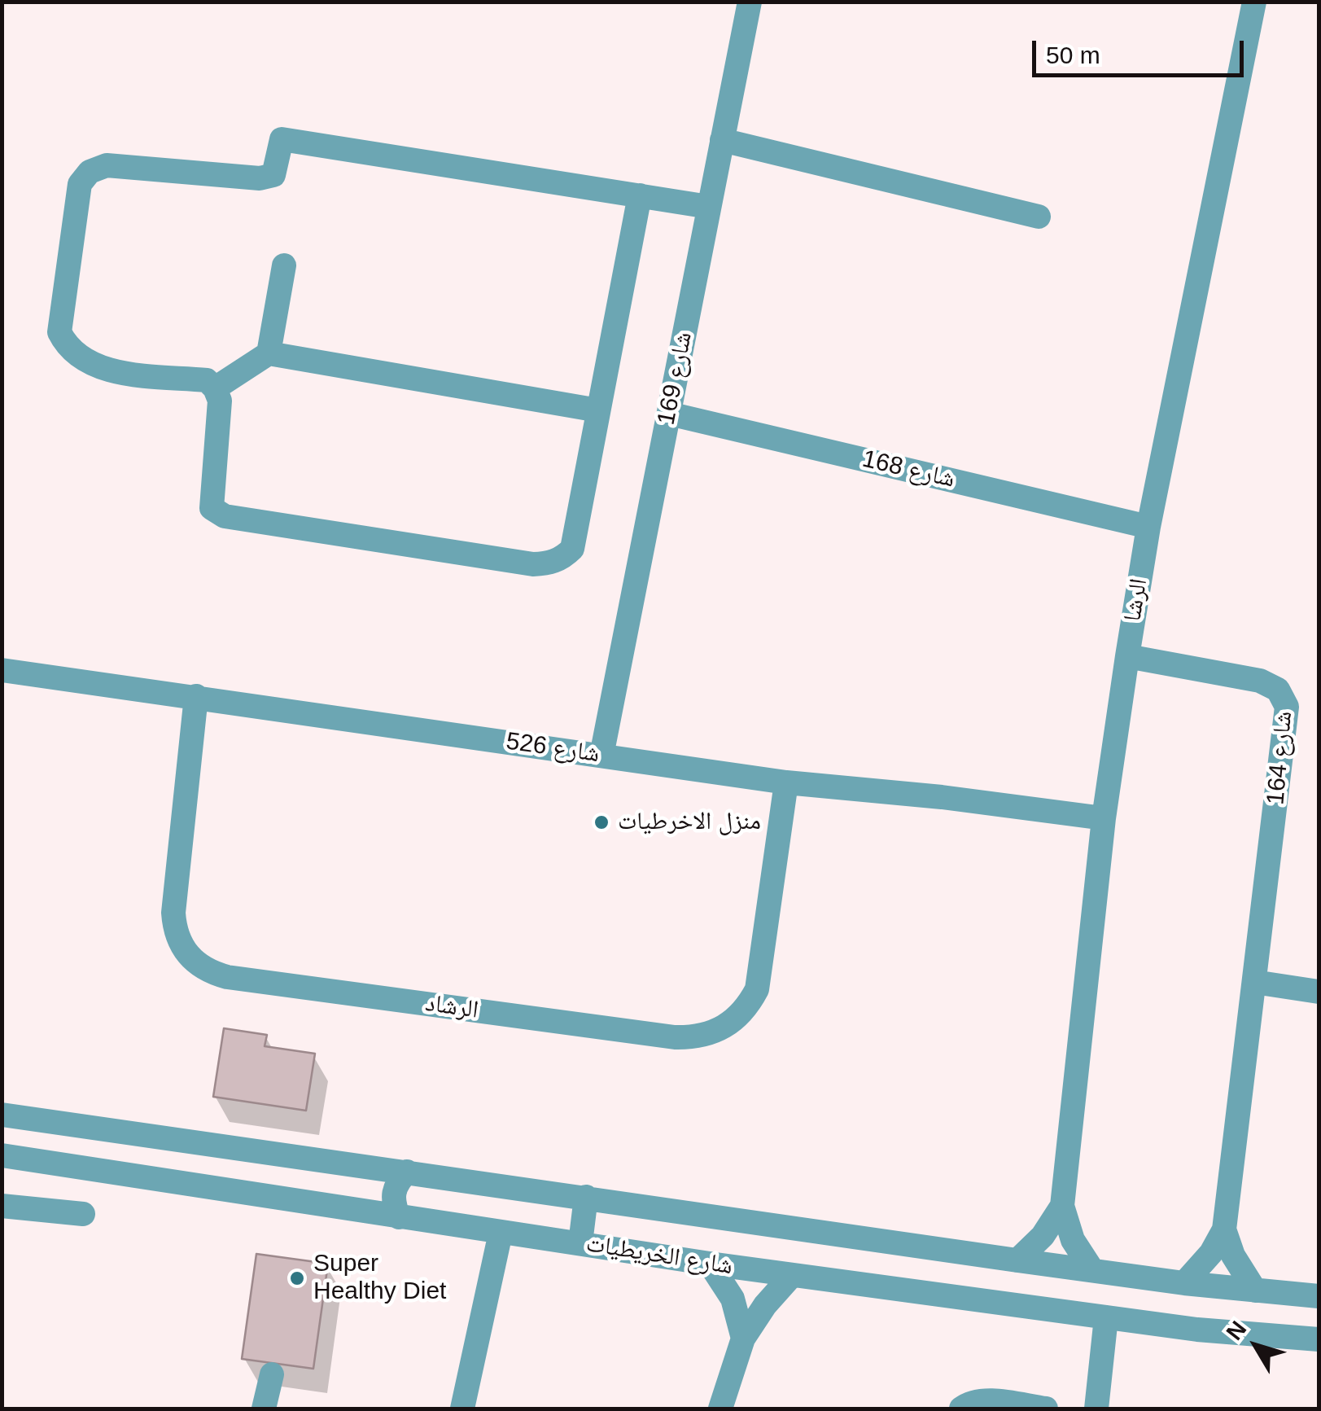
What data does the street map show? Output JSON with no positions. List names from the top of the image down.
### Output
{
  "streets": {
    "street": [
      "شارع 169",
      "شارع 168",
      "الرشا",
      "شارع 526",
      "شارع 164",
      "الرشاد",
      "شارع الخريطيات"
    ]
  },
  "crossings": [
    ["شارع 169", "شارع 168"],
    ["شارع 169", "شارع 526"],
    ["شارع 168", "الرشا"],
    ["الرشا", "شارع 526"],
    ["الرشا", "شارع 164"],
    ["الرشا", "شارع الخريطيات"],
    ["شارع 526", "الرشاد"],
    ["شارع 164", "شارع الخريطيات"]
  ],
  "places": ["منزل الاخرطيات", "Super Healthy Diet"],
  "scale_bar": "50 m",
  "north": "top left"
}
